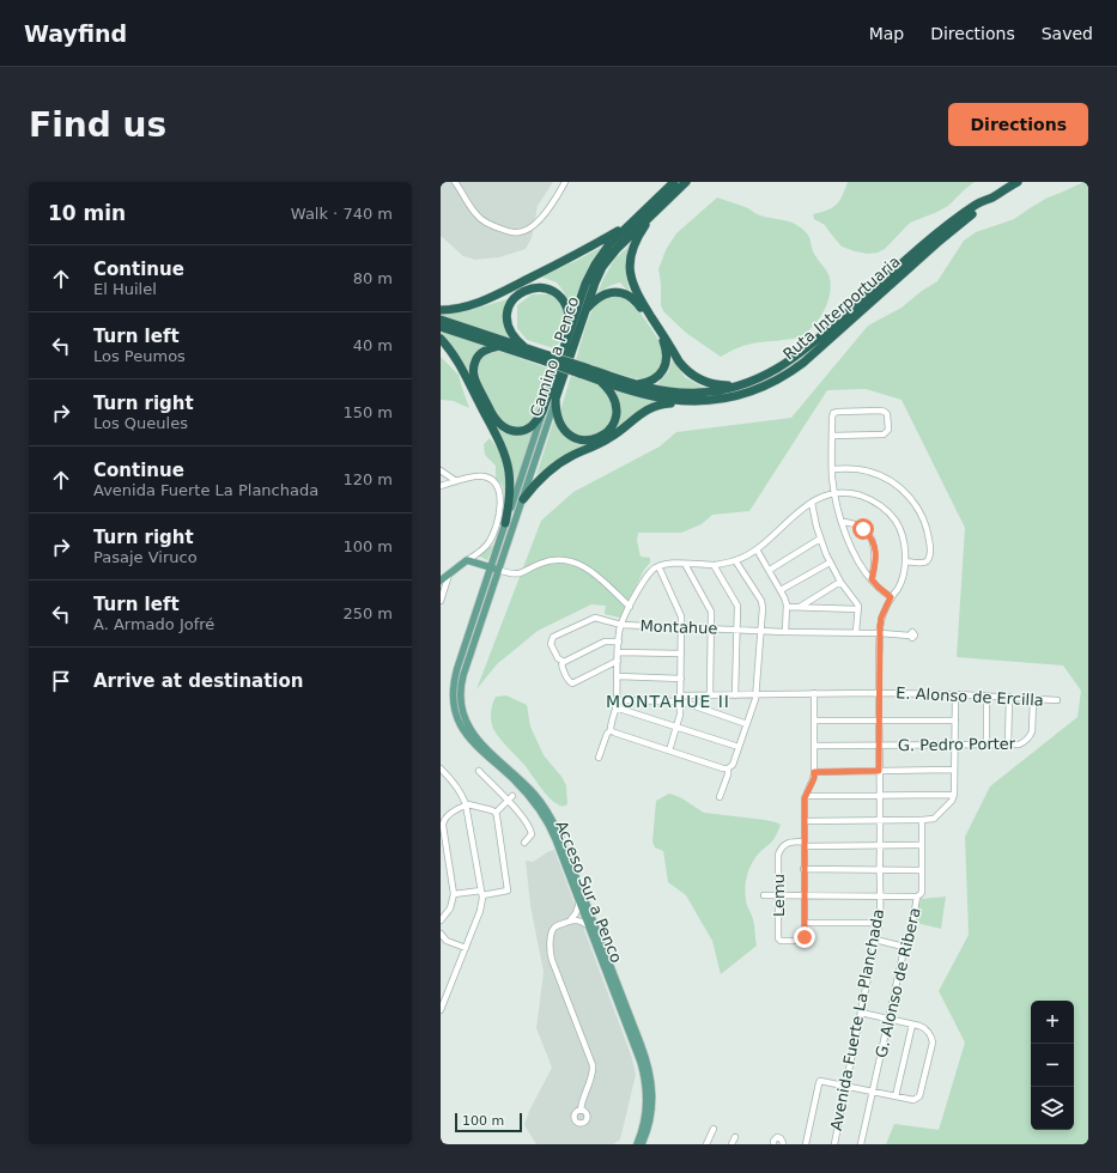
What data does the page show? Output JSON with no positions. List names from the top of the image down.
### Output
{
  "streets": {
    "highway": ["Ruta Interportuaria", "Camino a Penco"],
    "main road": ["Acceso Sur a Penco"],
    "street": [
      "Montahue",
      "E. Alonso de Ercilla",
      "G. Pedro Porter",
      "Lemu",
      "G. Alonso de Ribera",
      "Avenida Fuerte La Planchada"
    ]
  },
  "crossings": [
    ["Camino a Penco", "Montahue"],
    ["Camino a Penco", "Acceso Sur a Penco"],
    ["Montahue", "Acceso Sur a Penco"],
    ["Montahue", "Avenida Fuerte La Planchada"],
    ["E. Alonso de Ercilla", "G. Pedro Porter"],
    ["E. Alonso de Ercilla", "Avenida Fuerte La Planchada"],
    ["G. Pedro Porter", "Avenida Fuerte La Planchada"],
    ["Lemu", "G. Alonso de Ribera"],
    ["Lemu", "Avenida Fuerte La Planchada"]
  ],
  "districts": ["MONTAHUE II"],
  "scale_bar": "100 m",
  "page": {
    "header": "Wayfind",
    "nav": ["Map", "Directions", "Saved"],
    "buttons": "Directions",
    "title": "Find us",
    "heading": ["10 min", "Walk · 740 m"],
    "list": [
      ["Continue", "El Huilel", "80 m"],
      ["Turn left", "Los Peumos", "40 m"],
      ["Turn right", "Los Queules", "150 m"],
      ["Continue", "Avenida Fuerte La Planchada", "120 m"],
      ["Turn right", "Pasaje Viruco", "100 m"],
      ["Turn left", "A. Armado Jofré", "250 m"],
      "Arrive at destination"
    ],
    "map_buttons": ["+", "−"],
    "scale": "100 m"
  }
}
